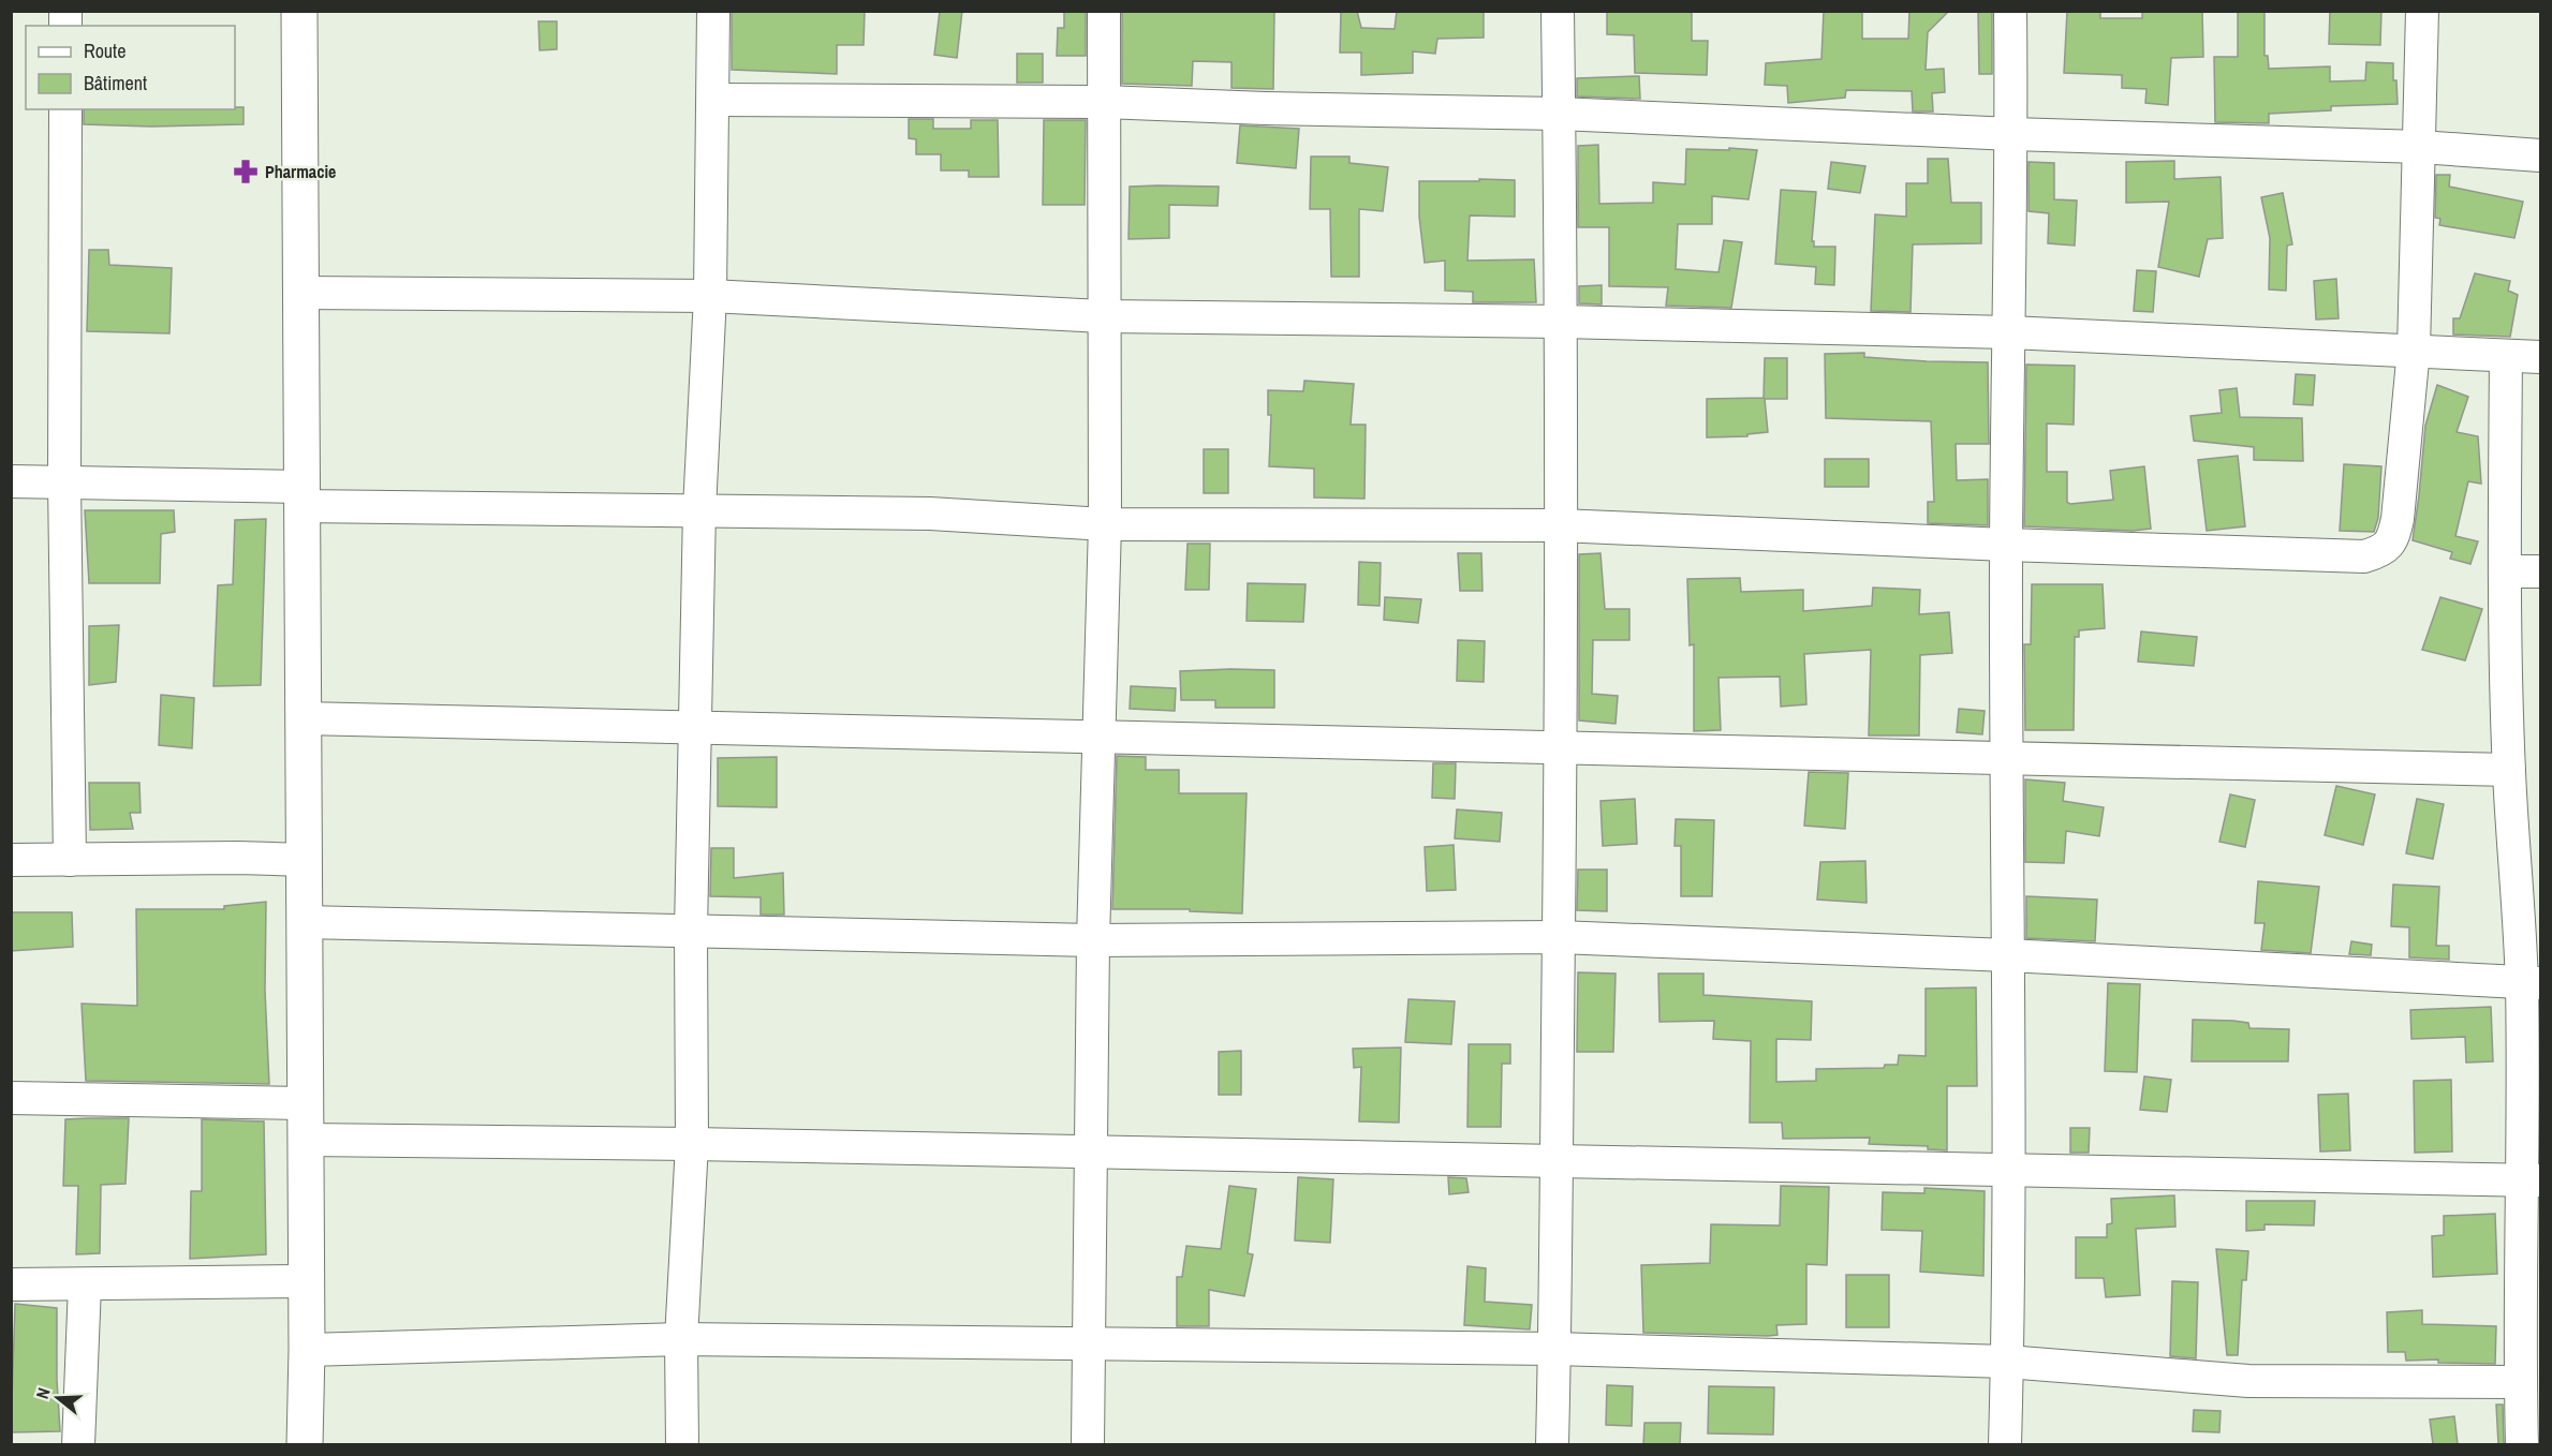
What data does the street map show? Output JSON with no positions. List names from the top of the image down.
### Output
{
  "places": {
    "pharmacy": ["Pharmacie"]
  },
  "legend": ["Route", "Bâtiment"],
  "north": "left"
}
